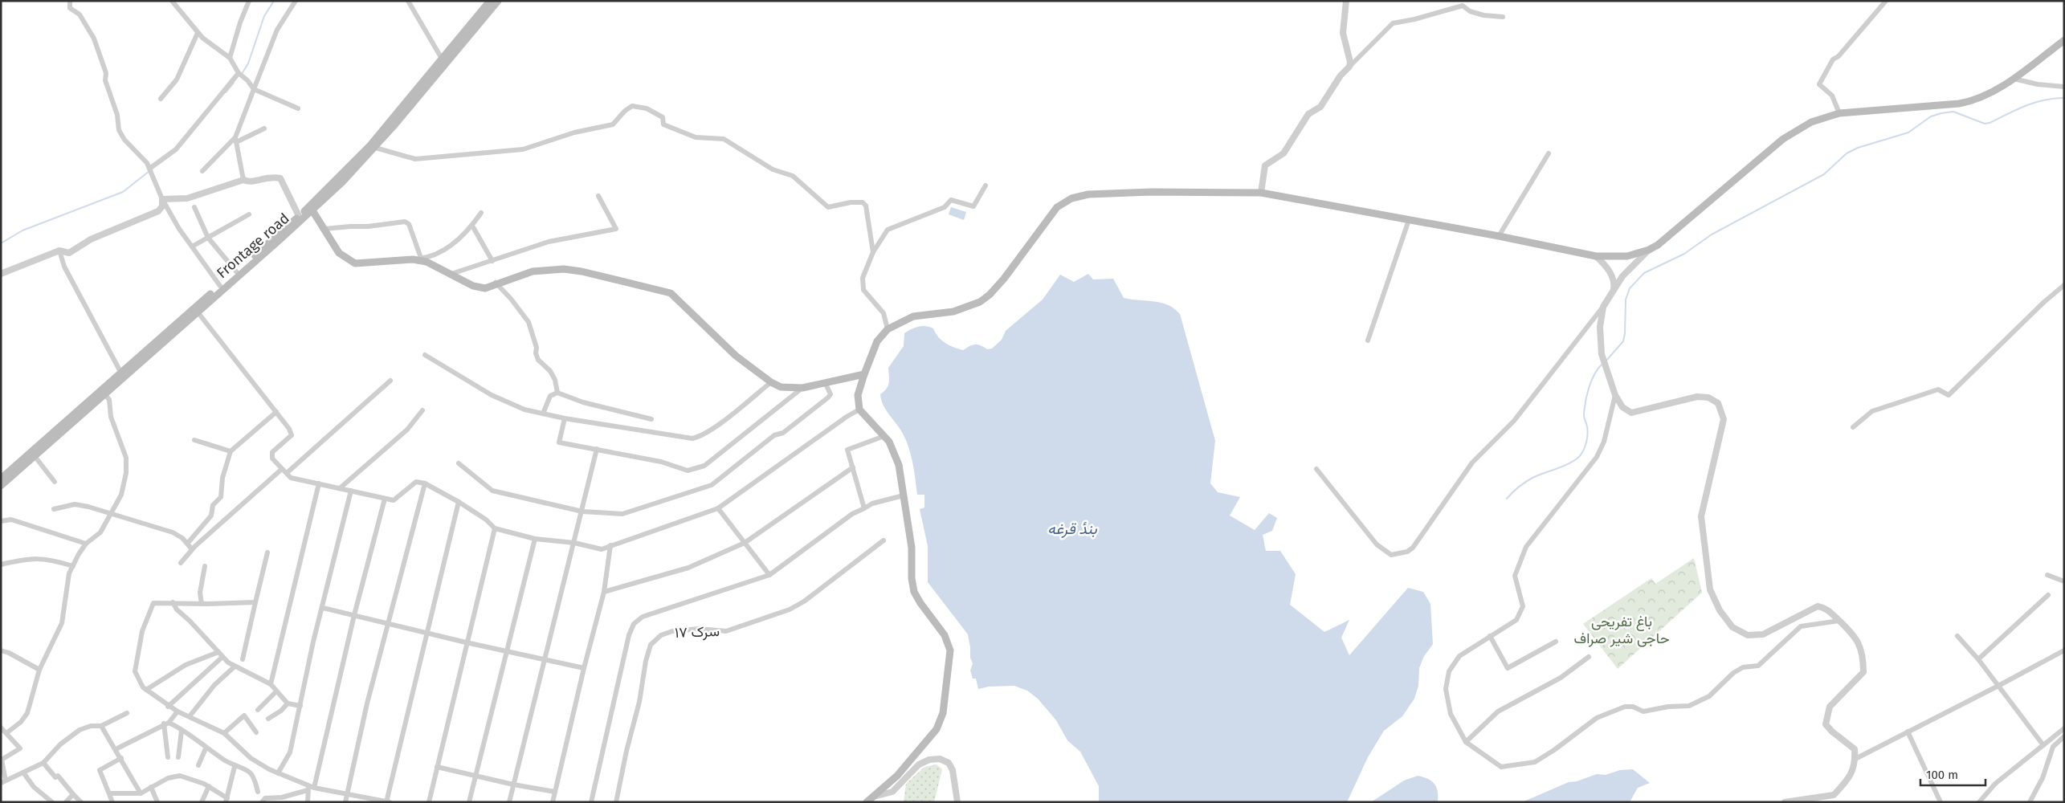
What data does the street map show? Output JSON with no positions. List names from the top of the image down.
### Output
{
  "streets": {
    "main road": ["Frontage road"],
    "street": ["سرک ۱۷"]
  },
  "water": ["بندٔ قرغه"],
  "parks": ["باغ تفریحی حاجی شیر صراف"],
  "scale_bar": "100 m"
}
